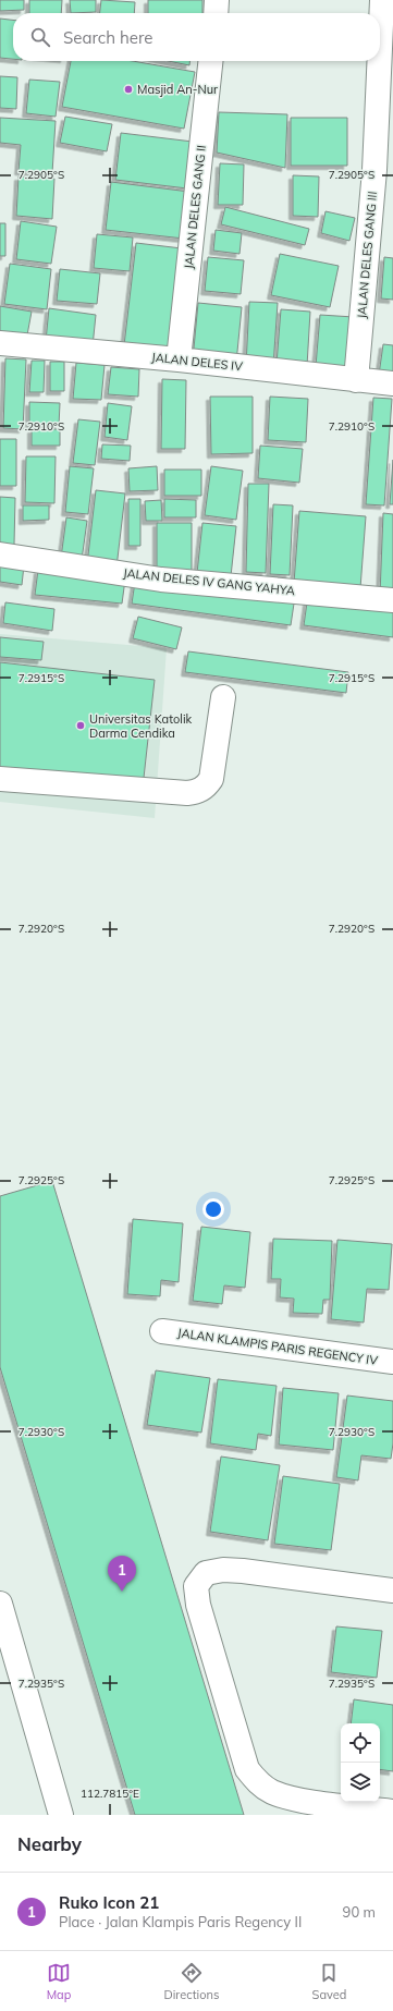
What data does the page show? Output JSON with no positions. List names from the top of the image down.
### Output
{
  "streets": {
    "street": [
      "JALAN DELES GANG II",
      "JALAN DELES GANG III",
      "JALAN DELES IV",
      "JALAN DELES IV GANG YAHYA",
      "JALAN KLAMPIS PARIS REGENCY IV"
    ]
  },
  "crossings": [
    ["JALAN DELES GANG II", "JALAN DELES IV"],
    ["JALAN DELES GANG III", "JALAN DELES IV"]
  ],
  "places": ["Masjid An-Nur", "Universitas Katolik Darma Cendika"],
  "page": {
    "search": "Search here",
    "pins": "1",
    "heading": "Nearby",
    "list": [
      {
        "mark": "1",
        "name": "Ruko Icon 21",
        "note": "Place · Jalan Klampis Paris Regency II",
        "value": "90 m"
      }
    ],
    "nav": ["Map", "Directions", "Saved"]
  },
  "coordinates": [
    "7.2905°S",
    "7.2910°S",
    "7.2915°S",
    "7.2920°S",
    "7.2925°S",
    "7.2930°S",
    "7.2935°S",
    "112.7815°E"
  ]
}
